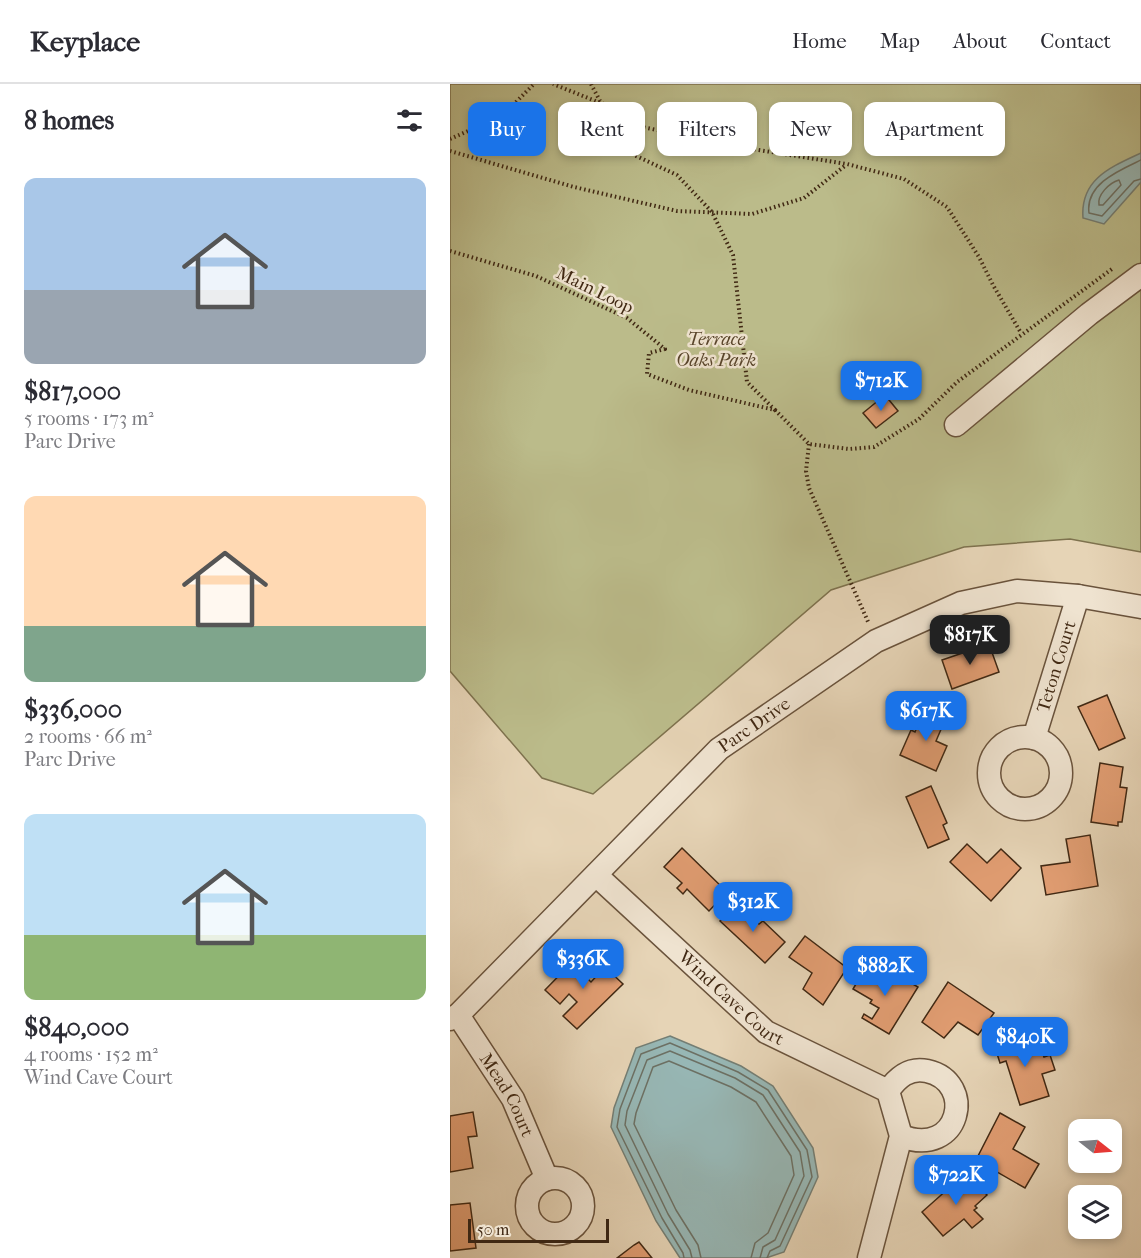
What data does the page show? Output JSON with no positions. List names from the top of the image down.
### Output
{
  "streets": {
    "street": [
      "Teton Court",
      "Parc Drive",
      "Wind Cave Court",
      "Mead Court"
    ],
    "path": ["Main Loop"]
  },
  "crossings": [
    ["Teton Court", "Parc Drive"],
    ["Parc Drive", "Wind Cave Court"],
    ["Parc Drive", "Mead Court"]
  ],
  "parks": ["Terrace Oaks Park"],
  "scale_bar": "50 m",
  "north": "right",
  "page": {
    "header": "Keyplace",
    "nav": [
      "Home",
      "Map",
      "About",
      "Contact"
    ],
    "heading": "8 homes",
    "chip": [
      "Buy",
      "Rent",
      "Filters",
      "New",
      "Apartment"
    ],
    "list": [
      {
        "name": "$817,000",
        "note": "5 rooms · 173 m² · Parc Drive"
      },
      {
        "name": "$336,000",
        "note": "2 rooms · 66 m² · Parc Drive"
      },
      {
        "name": "$840,000",
        "note": "4 rooms · 152 m² · Wind Cave Court"
      }
    ],
    "price": [
      "$712K",
      "$817K",
      "$617K",
      "$312K",
      "$336K",
      "$882K",
      "$840K",
      "$722K"
    ],
    "scale": "50 m"
  }
}
